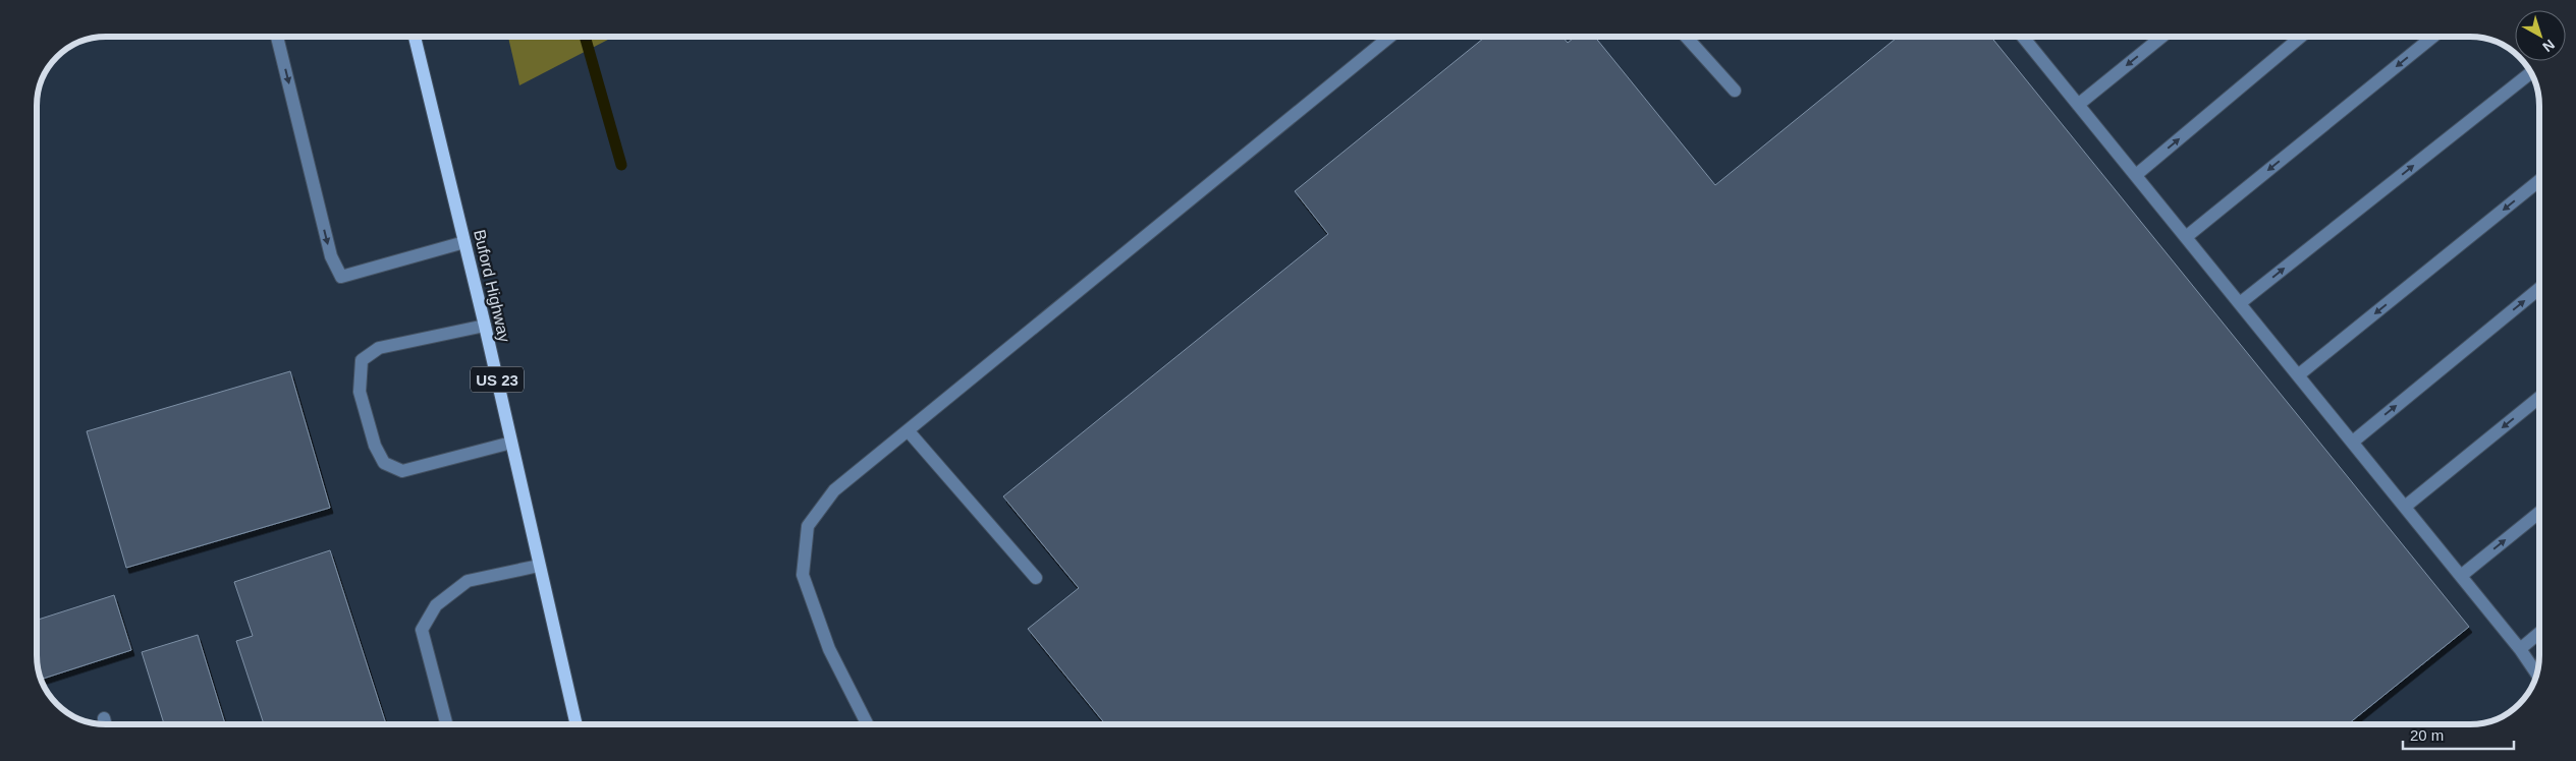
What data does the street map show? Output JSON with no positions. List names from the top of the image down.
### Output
{
  "streets": {
    "main road": ["Buford Highway", "US 23"]
  },
  "scale_bar": "20 m",
  "north": "bottom right"
}
